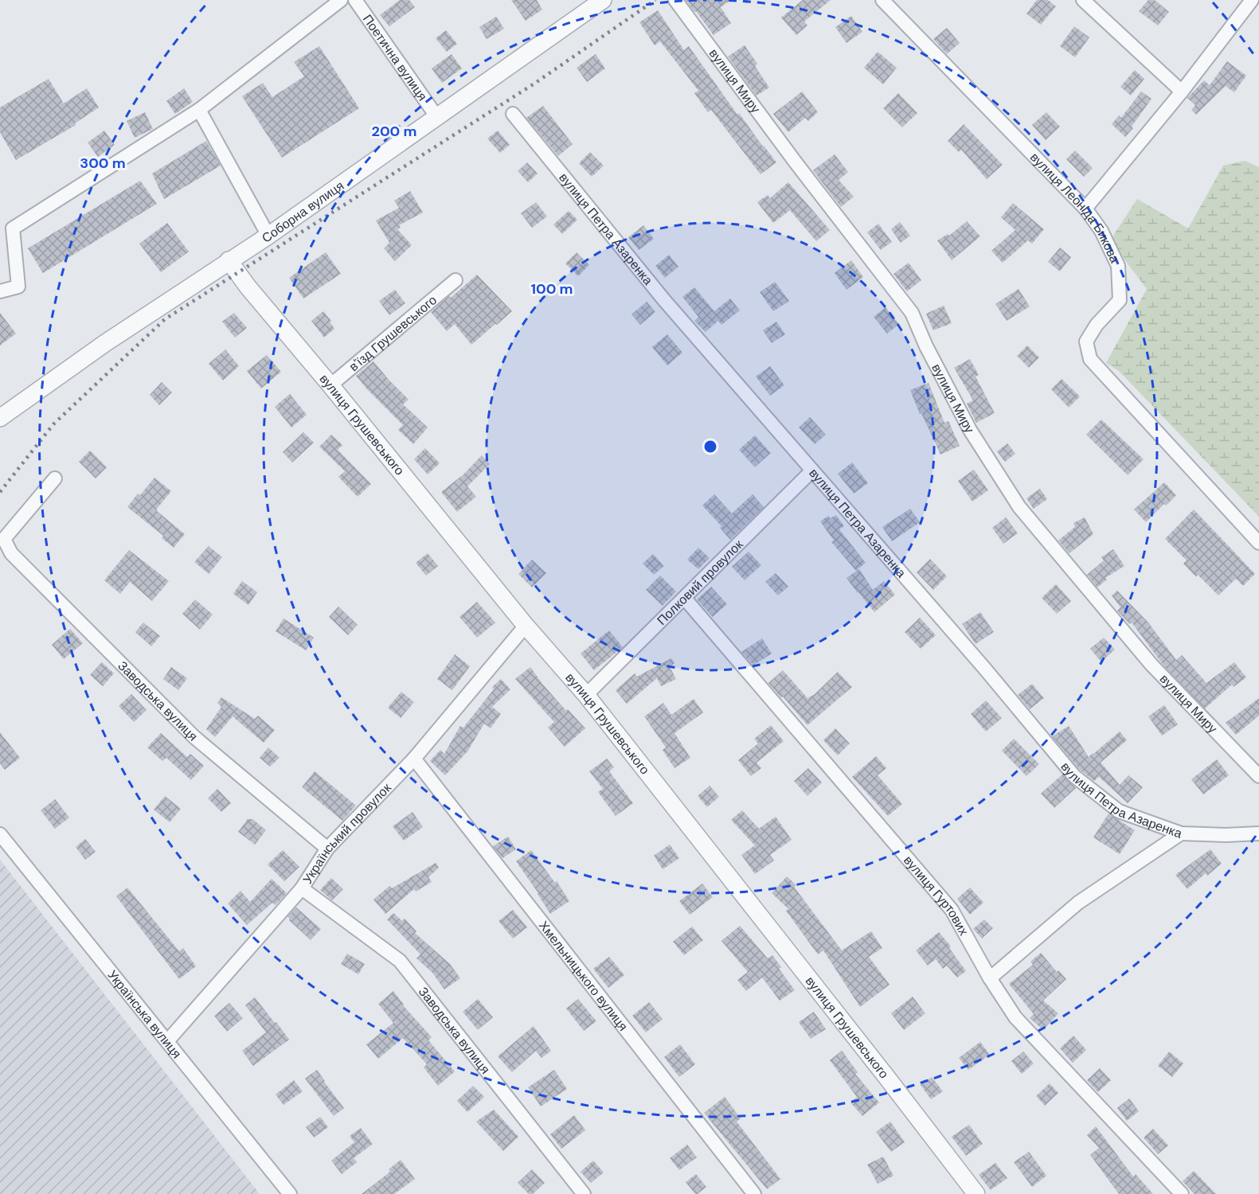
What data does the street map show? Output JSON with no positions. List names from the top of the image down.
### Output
{
  "streets": {
    "street": [
      "Поетична вулиця",
      "вулиця Миру",
      "вулиця Леоніда Бикова",
      "Соборна вулиця",
      "вулиця Петра Азаренка",
      "в'їзд Грушевського",
      "вулиця Грушевського",
      "Полковий провулок",
      "Заводська вулиця",
      "Український провулок",
      "вулиця Гуртових",
      "Хмельницького вулиця",
      "Українська вулиця"
    ]
  },
  "crossings": [
    ["Поетична вулиця", "Соборна вулиця"],
    ["Соборна вулиця", "вулиця Грушевського"],
    ["вулиця Петра Азаренка", "Полковий провулок"],
    ["в'їзд Грушевського", "вулиця Грушевського"],
    ["вулиця Грушевського", "Полковий провулок"],
    ["вулиця Грушевського", "Український провулок"],
    ["Полковий провулок", "вулиця Гуртових"],
    ["Заводська вулиця", "Український провулок"],
    ["Український провулок", "Хмельницького вулиця"],
    ["Український провулок", "Українська вулиця"]
  ],
  "rings": ["200 m", "300 m", "100 m"]
}
